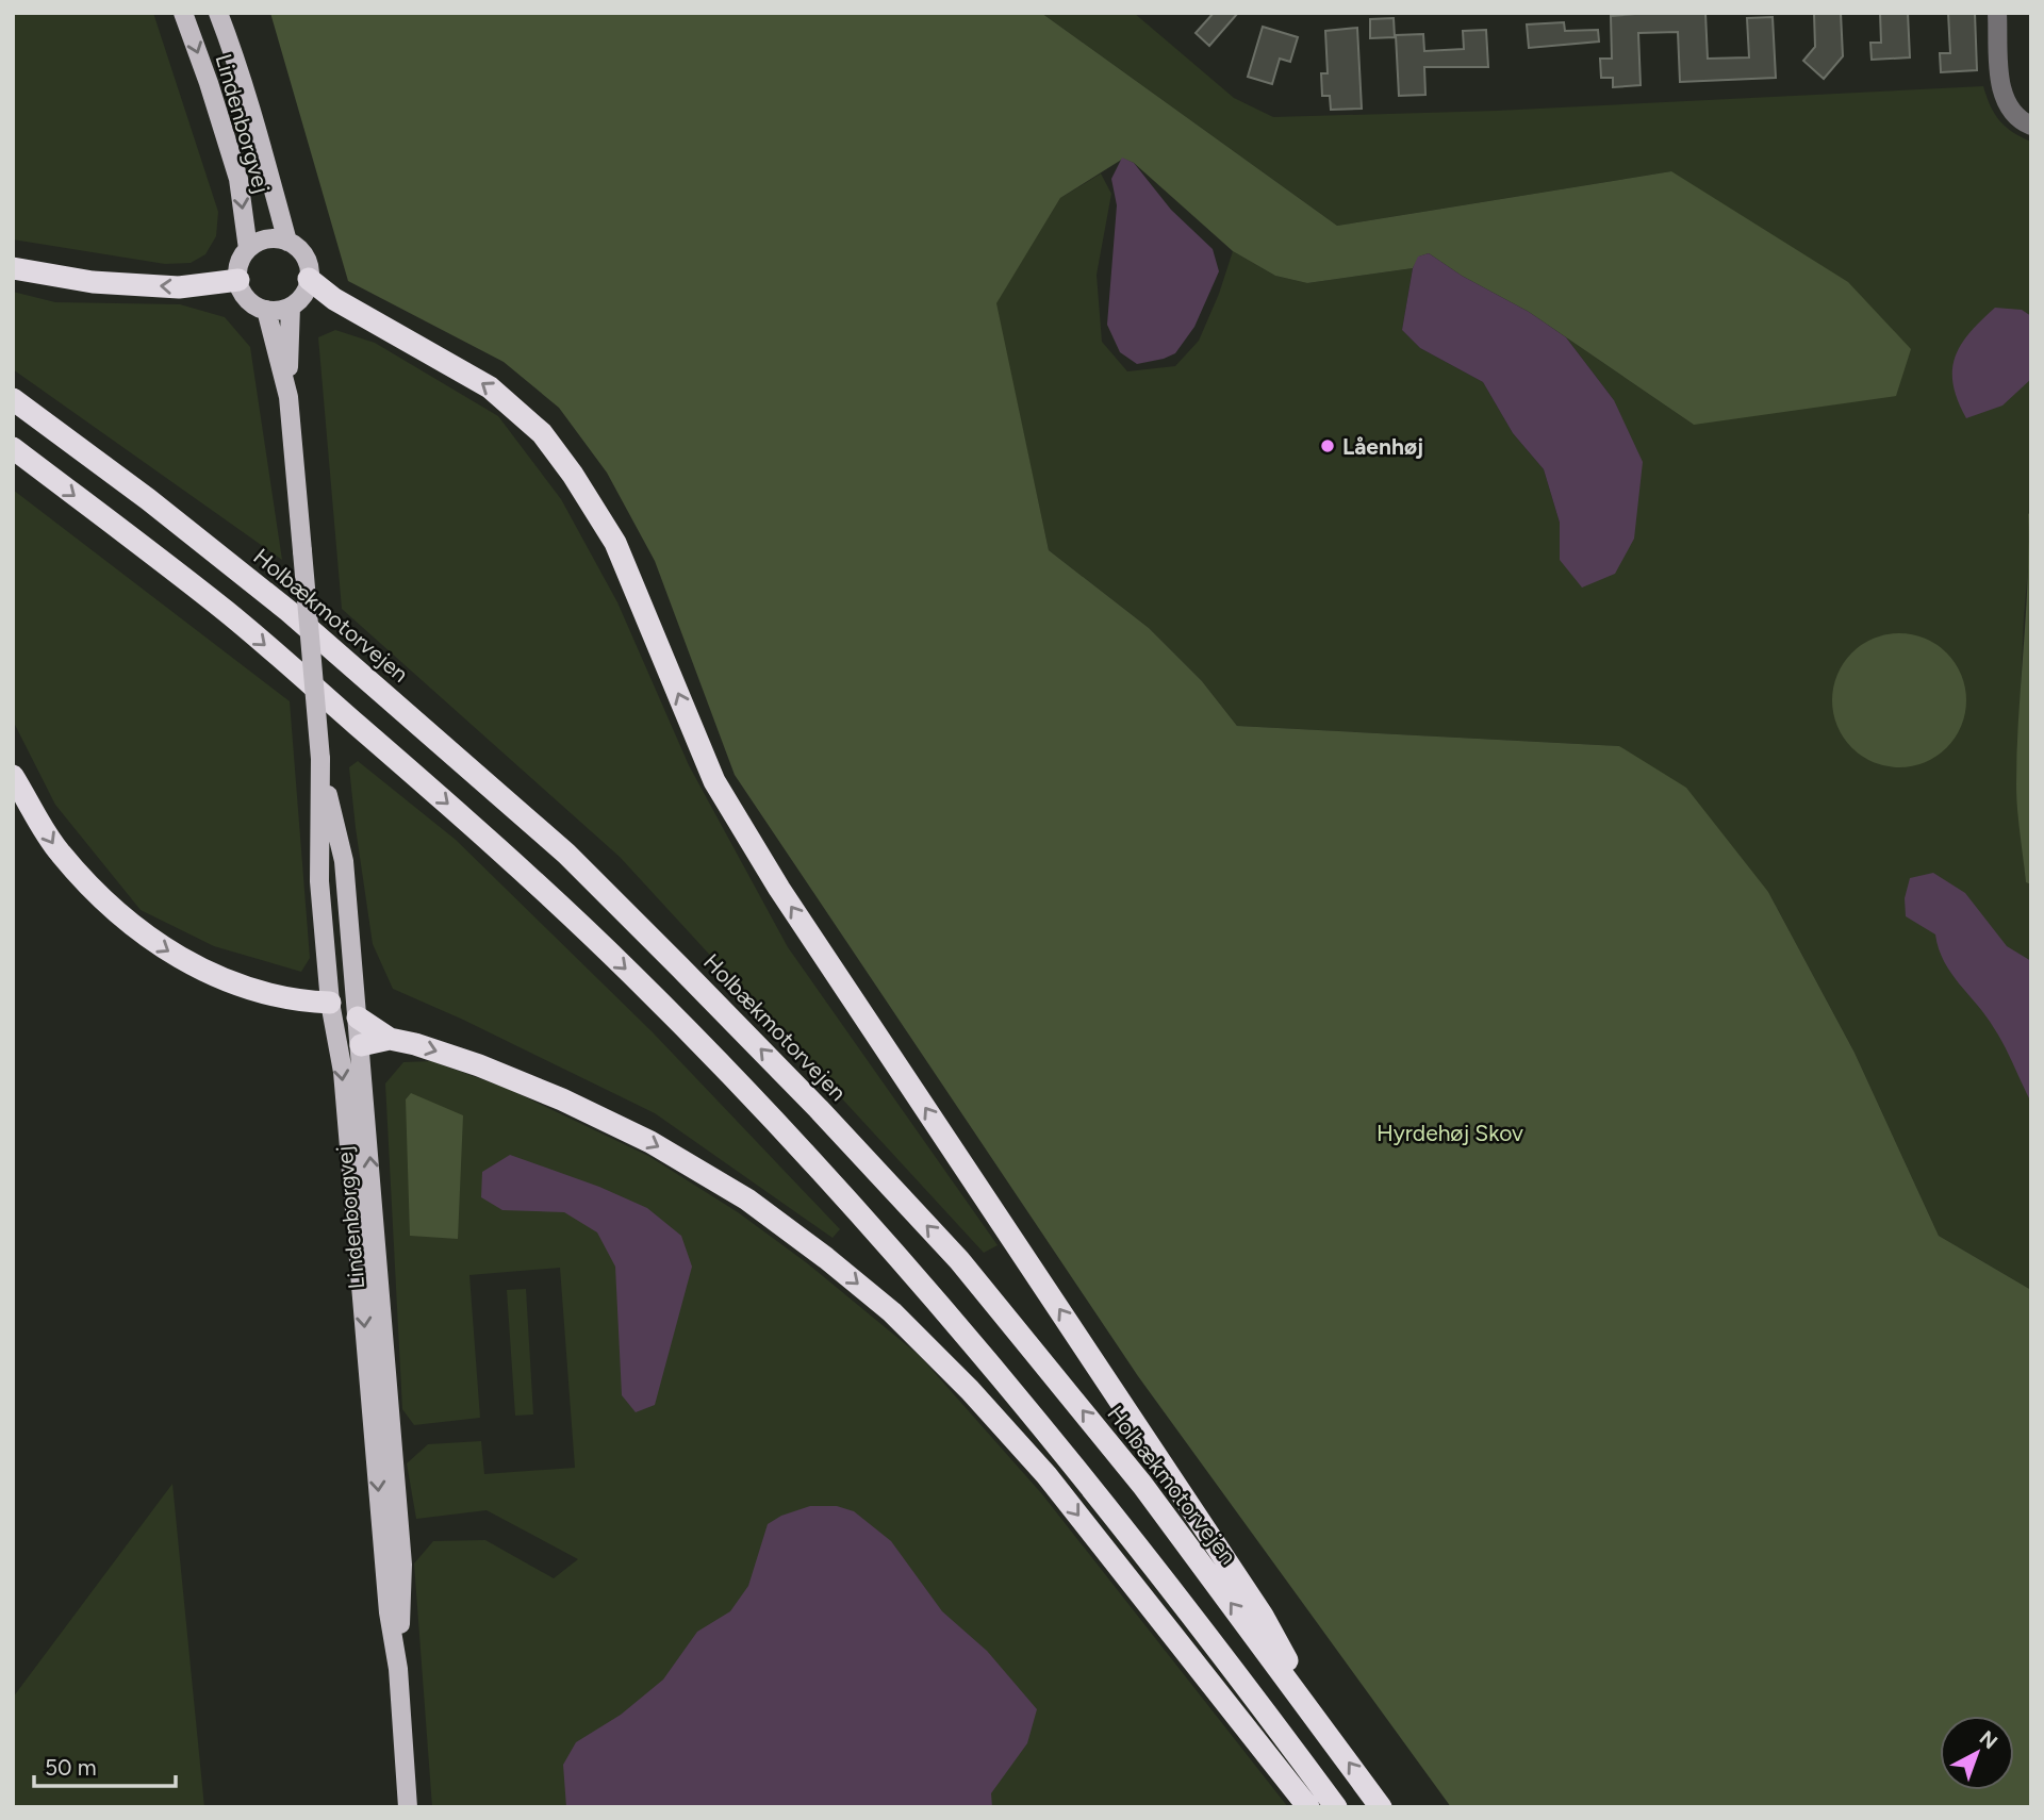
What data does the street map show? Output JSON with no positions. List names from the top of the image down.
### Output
{
  "streets": {
    "highway": ["Holbækmotorvejen"],
    "main road": ["Lindenborgvej"]
  },
  "parks": ["Hyrdehøj Skov"],
  "places": ["Låenhøj"],
  "scale_bar": "50 m",
  "north": "top right"
}
